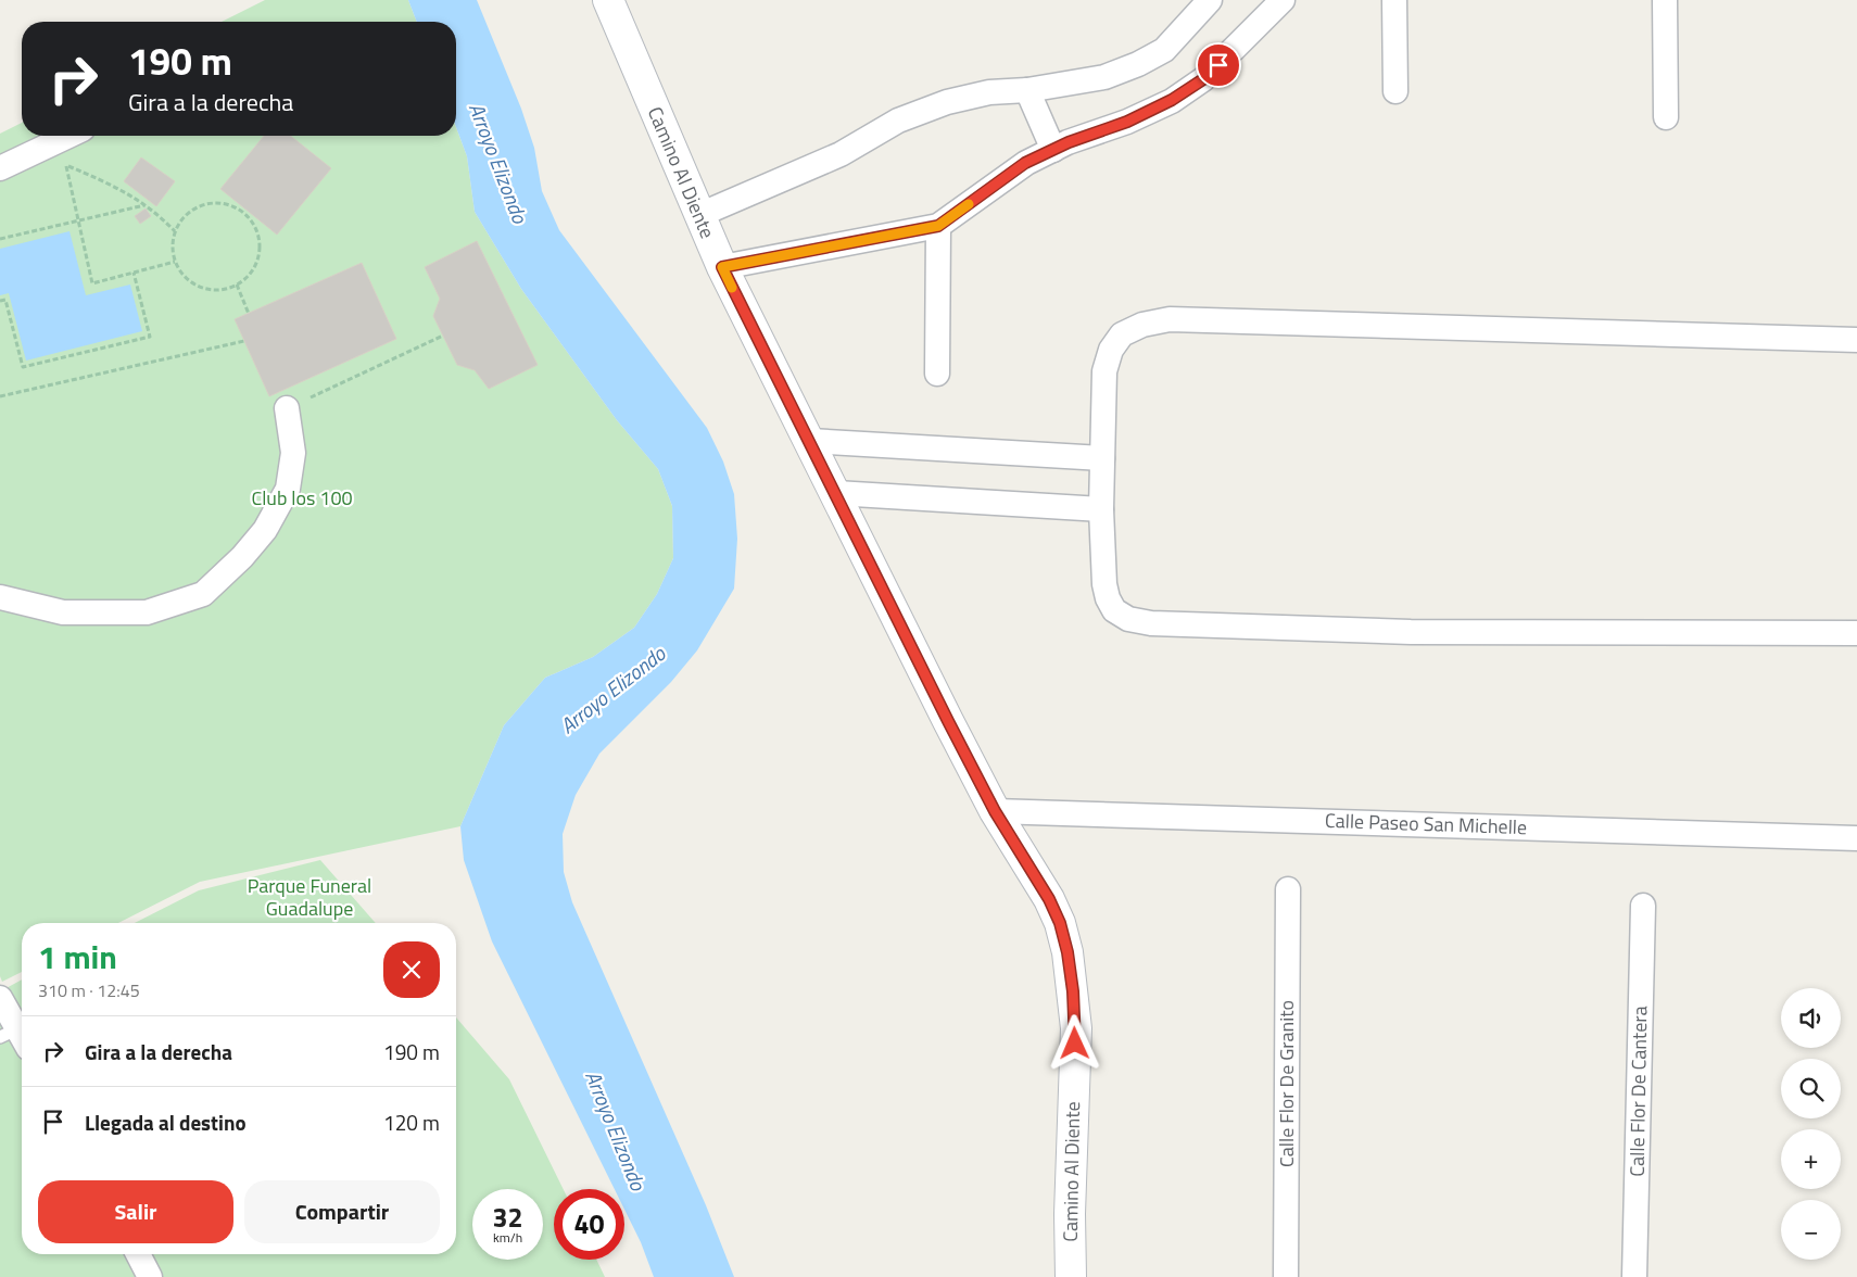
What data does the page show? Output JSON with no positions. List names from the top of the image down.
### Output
{
  "streets": {
    "street": [
      "Camino Al Diente",
      "Calle Paseo San Michelle",
      "Calle Flor De Granito",
      "Calle Flor De Cantera"
    ]
  },
  "crossings": [
    ["Camino Al Diente", "Calle Paseo San Michelle"]
  ],
  "water": ["Arroyo Elizondo"],
  "parks": ["Club los 100", "Parque Funeral Guadalupe"],
  "page": {
    "turn": ["190 m", "Gira a la derecha"],
    "heading": ["1 min", "310 m · 12:45"],
    "map_buttons": ["+", "−"],
    "list": [
      {
        "name": "Gira a la derecha",
        "value": "190 m"
      },
      {
        "name": "Llegada al destino",
        "value": "120 m"
      }
    ],
    "buttons": ["Salir", "Compartir"],
    "speed": "32 km/h",
    "limit": "40"
  }
}
